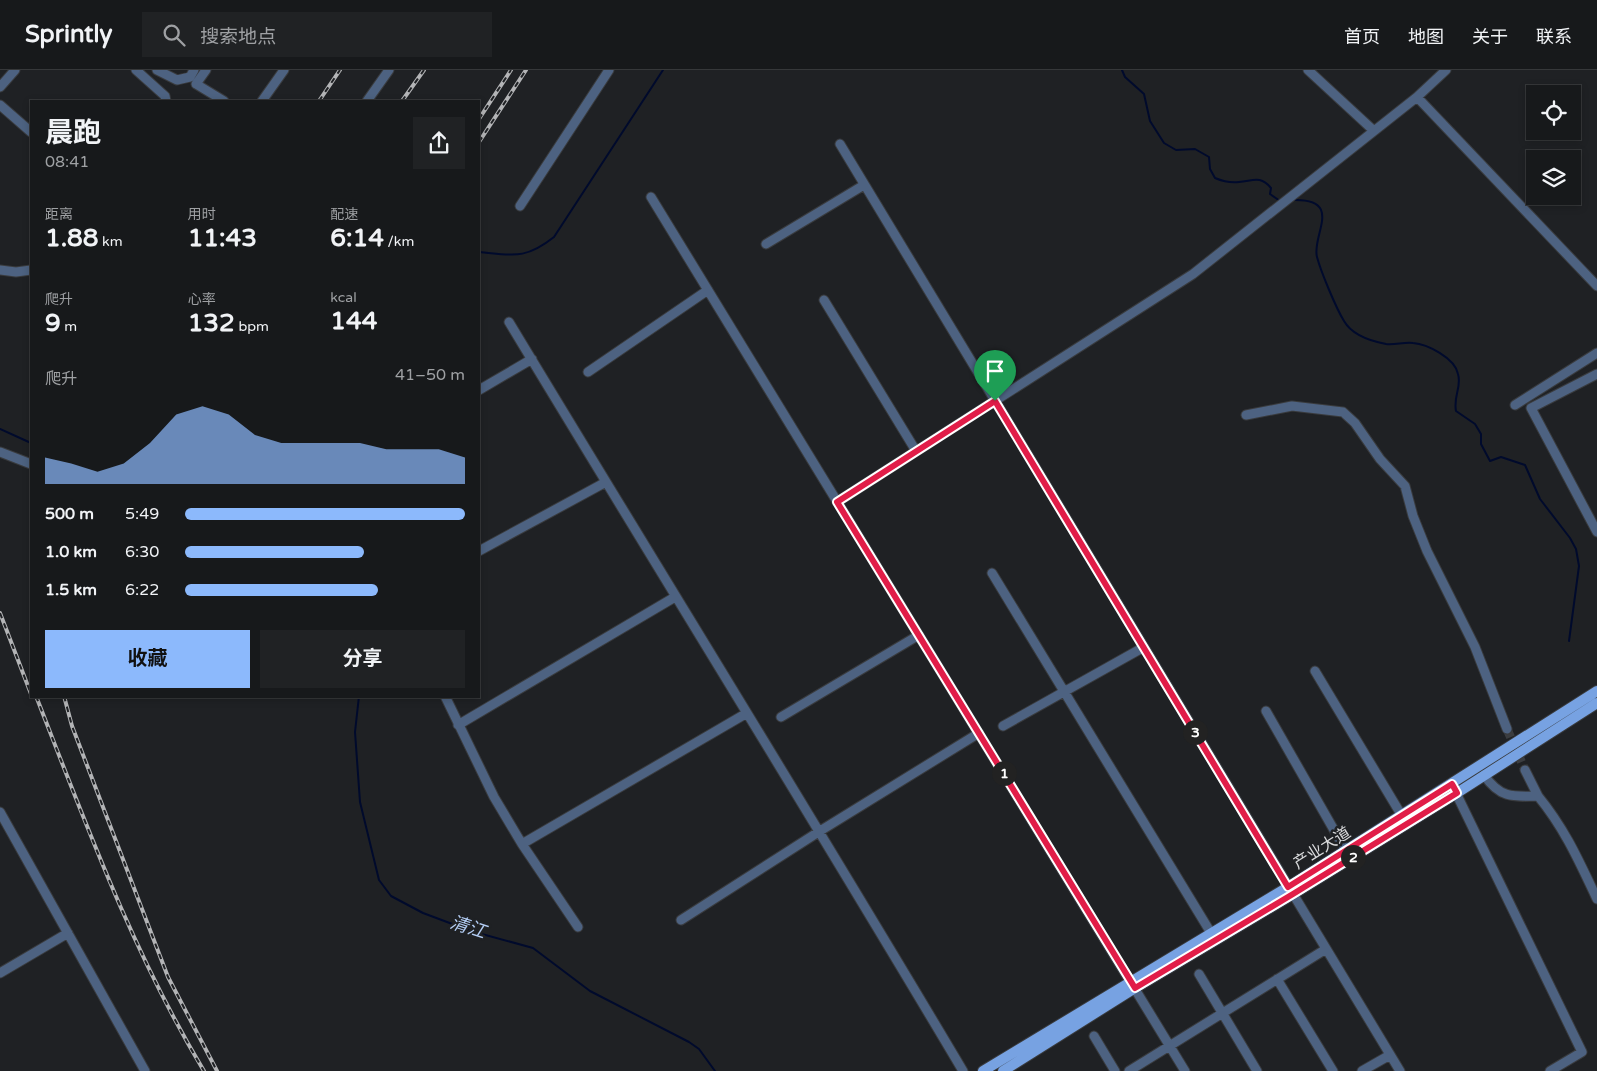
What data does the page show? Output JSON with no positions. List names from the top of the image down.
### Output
{
  "streets": {
    "main road": ["产业大道"]
  },
  "water": ["清江"],
  "page": {
    "header": "Sprintly",
    "search": "搜索地点",
    "nav": [
      "首页",
      "地图",
      "关于",
      "联系"
    ],
    "heading": ["晨跑", "08:41"],
    "stats": [
      ["距离", "1.88 km"],
      ["用时", "11:43"],
      ["配速", "6:14 /km"],
      ["爬升", "9 m"],
      ["心率", "132 bpm"],
      ["kcal", "144"]
    ],
    "chart": ["爬升", "41–50 m"],
    "list": [
      {
        "name": "500 m",
        "note": "5:49"
      },
      {
        "name": "1.0 km",
        "note": "6:30"
      },
      {
        "name": "1.5 km",
        "note": "6:22"
      }
    ],
    "buttons": ["收藏", "分享"],
    "pins": ["3", "1", "2"]
  }
}
